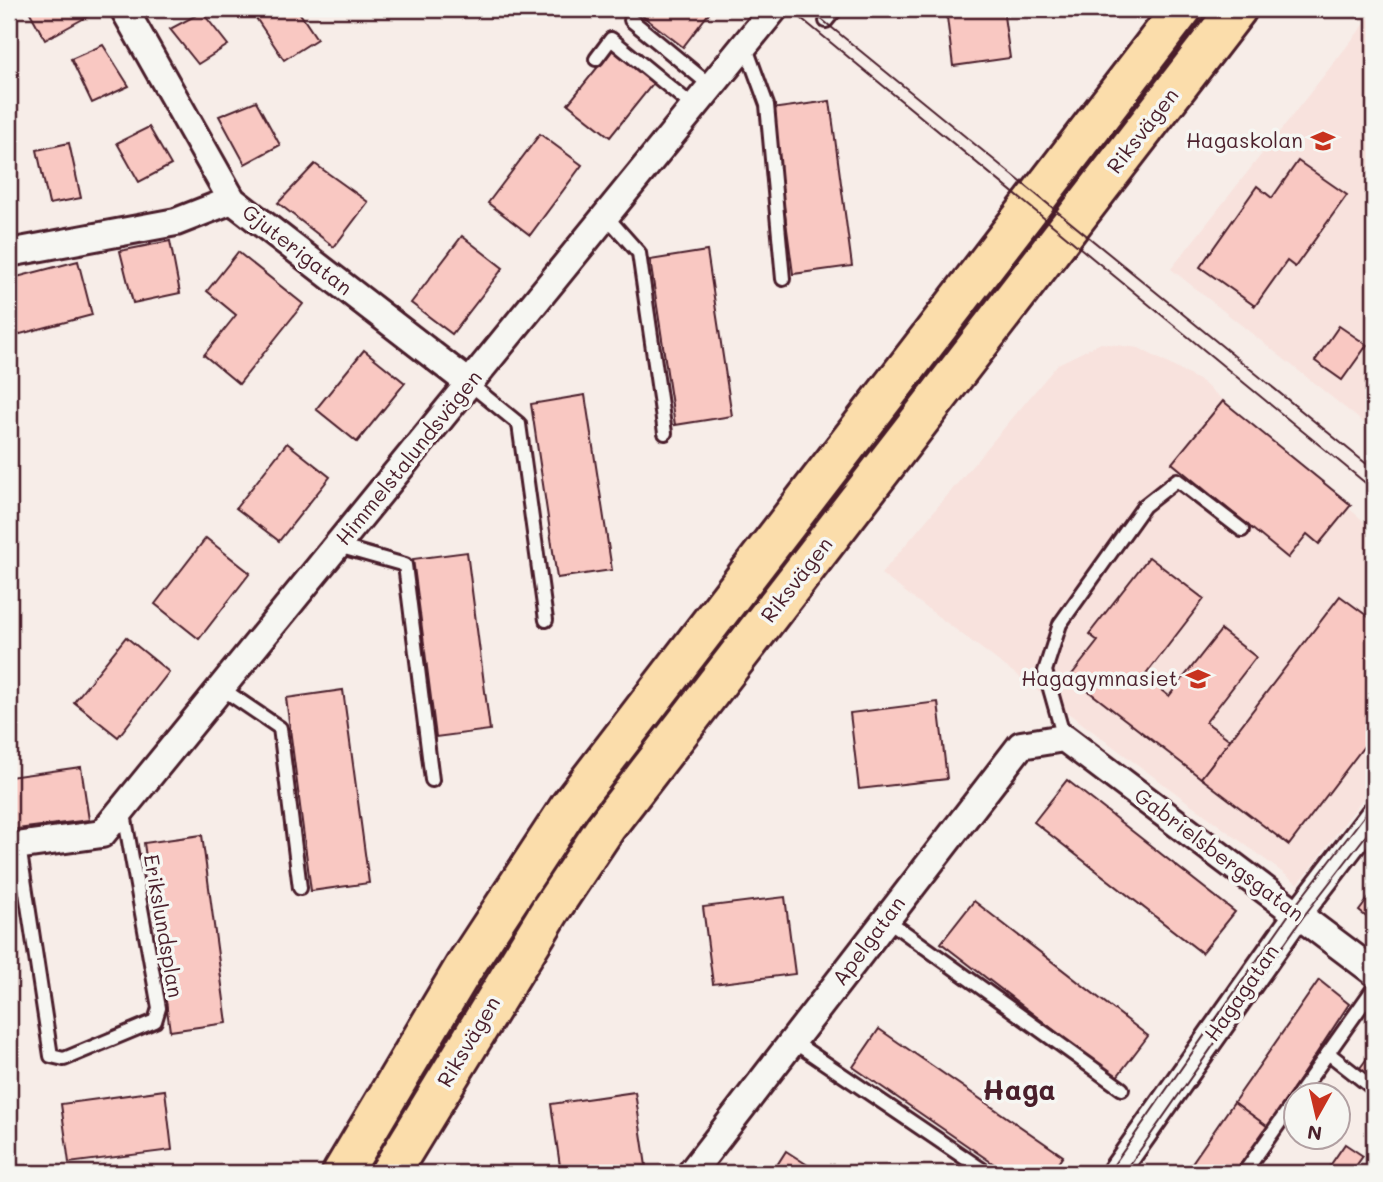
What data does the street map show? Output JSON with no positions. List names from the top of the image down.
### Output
{
  "streets": {
    "highway": ["Riksvägen"],
    "street": [
      "Gjuterigatan",
      "Himmelstalundsvägen",
      "Gabrielsbergsgatan",
      "Apelgatan",
      "Hagagatan"
    ],
    "lane": ["Erikslundsplan"]
  },
  "crossings": [
    ["Gjuterigatan", "Himmelstalundsvägen"],
    ["Himmelstalundsvägen", "Erikslundsplan"],
    ["Gabrielsbergsgatan", "Apelgatan"],
    ["Gabrielsbergsgatan", "Hagagatan"]
  ],
  "districts": ["Haga"],
  "places": {
    "school or university": ["Hagaskolan", "Hagagymnasiet"]
  },
  "north": "bottom"
}
